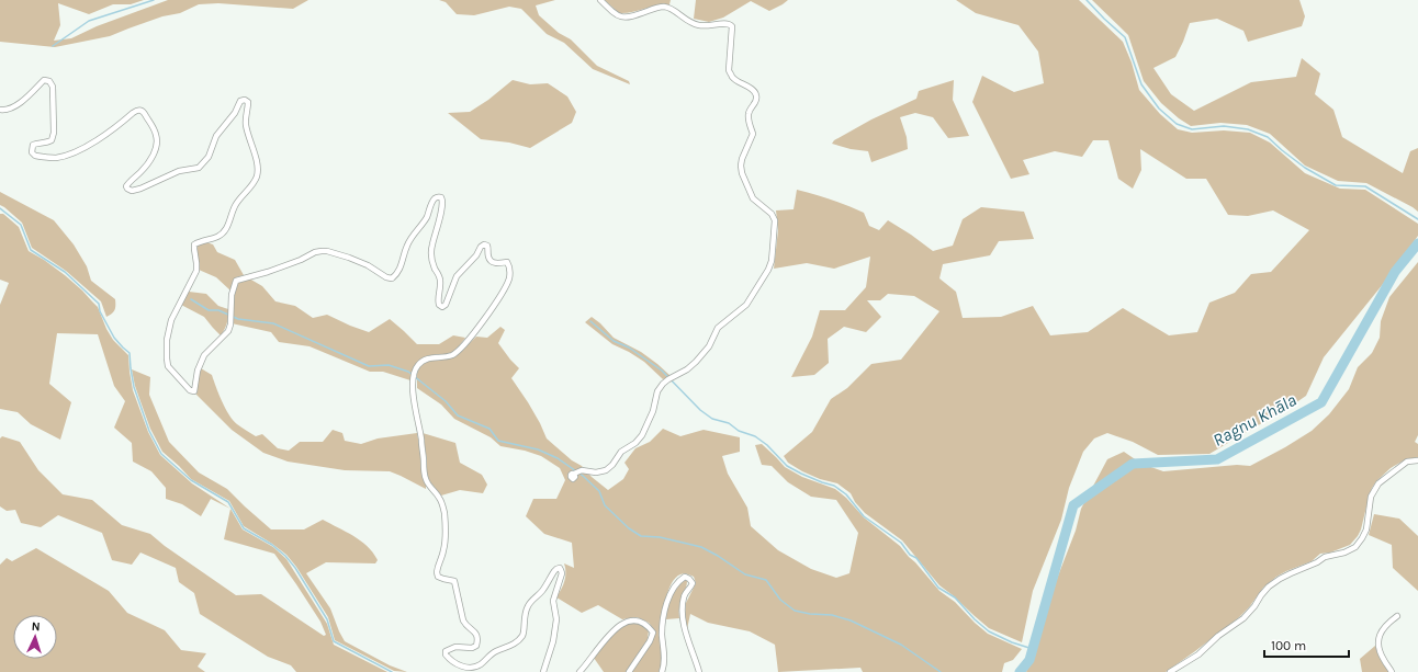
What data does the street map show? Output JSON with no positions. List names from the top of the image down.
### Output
{
  "water": ["Ragnu Khāla"],
  "scale_bar": "100 m",
  "north": "top"
}
